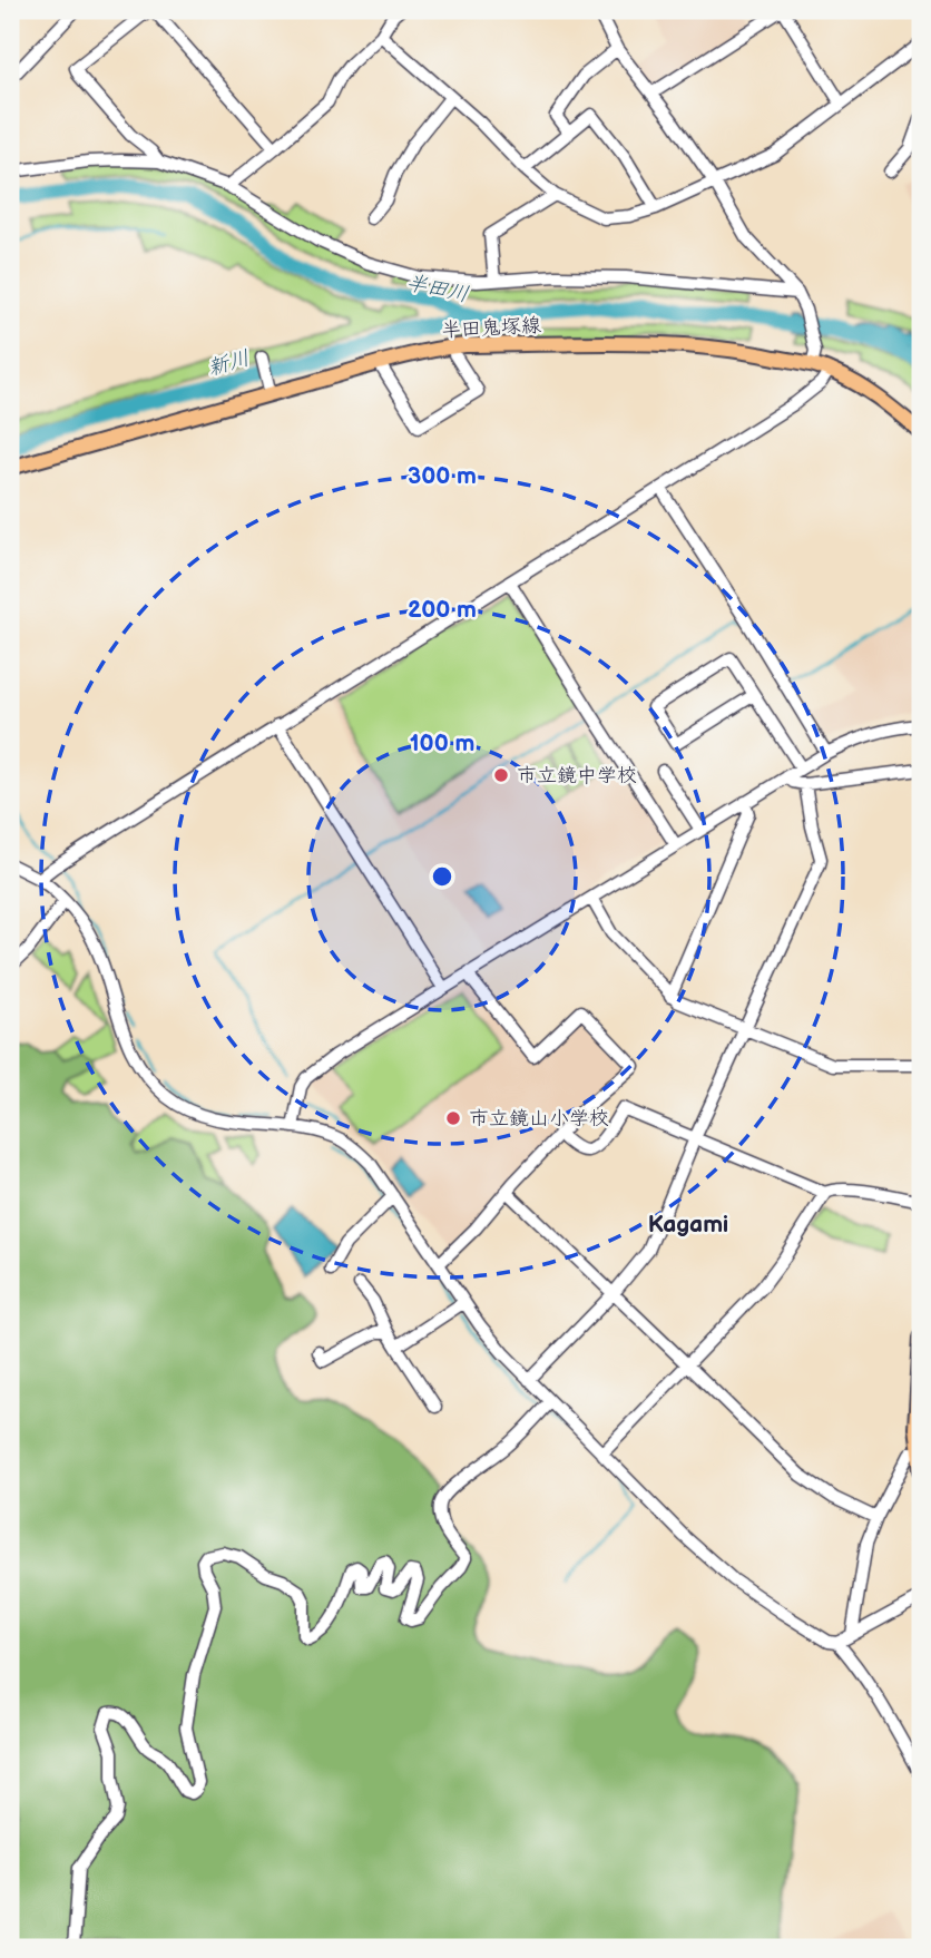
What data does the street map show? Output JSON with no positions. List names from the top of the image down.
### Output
{
  "streets": {
    "main road": ["半田鬼塚線"]
  },
  "districts": ["Kagami"],
  "water": ["半田川", "新川"],
  "places": ["市立鏡中学校", "市立鏡山小学校"],
  "rings": ["300 m", "200 m", "100 m"]
}
